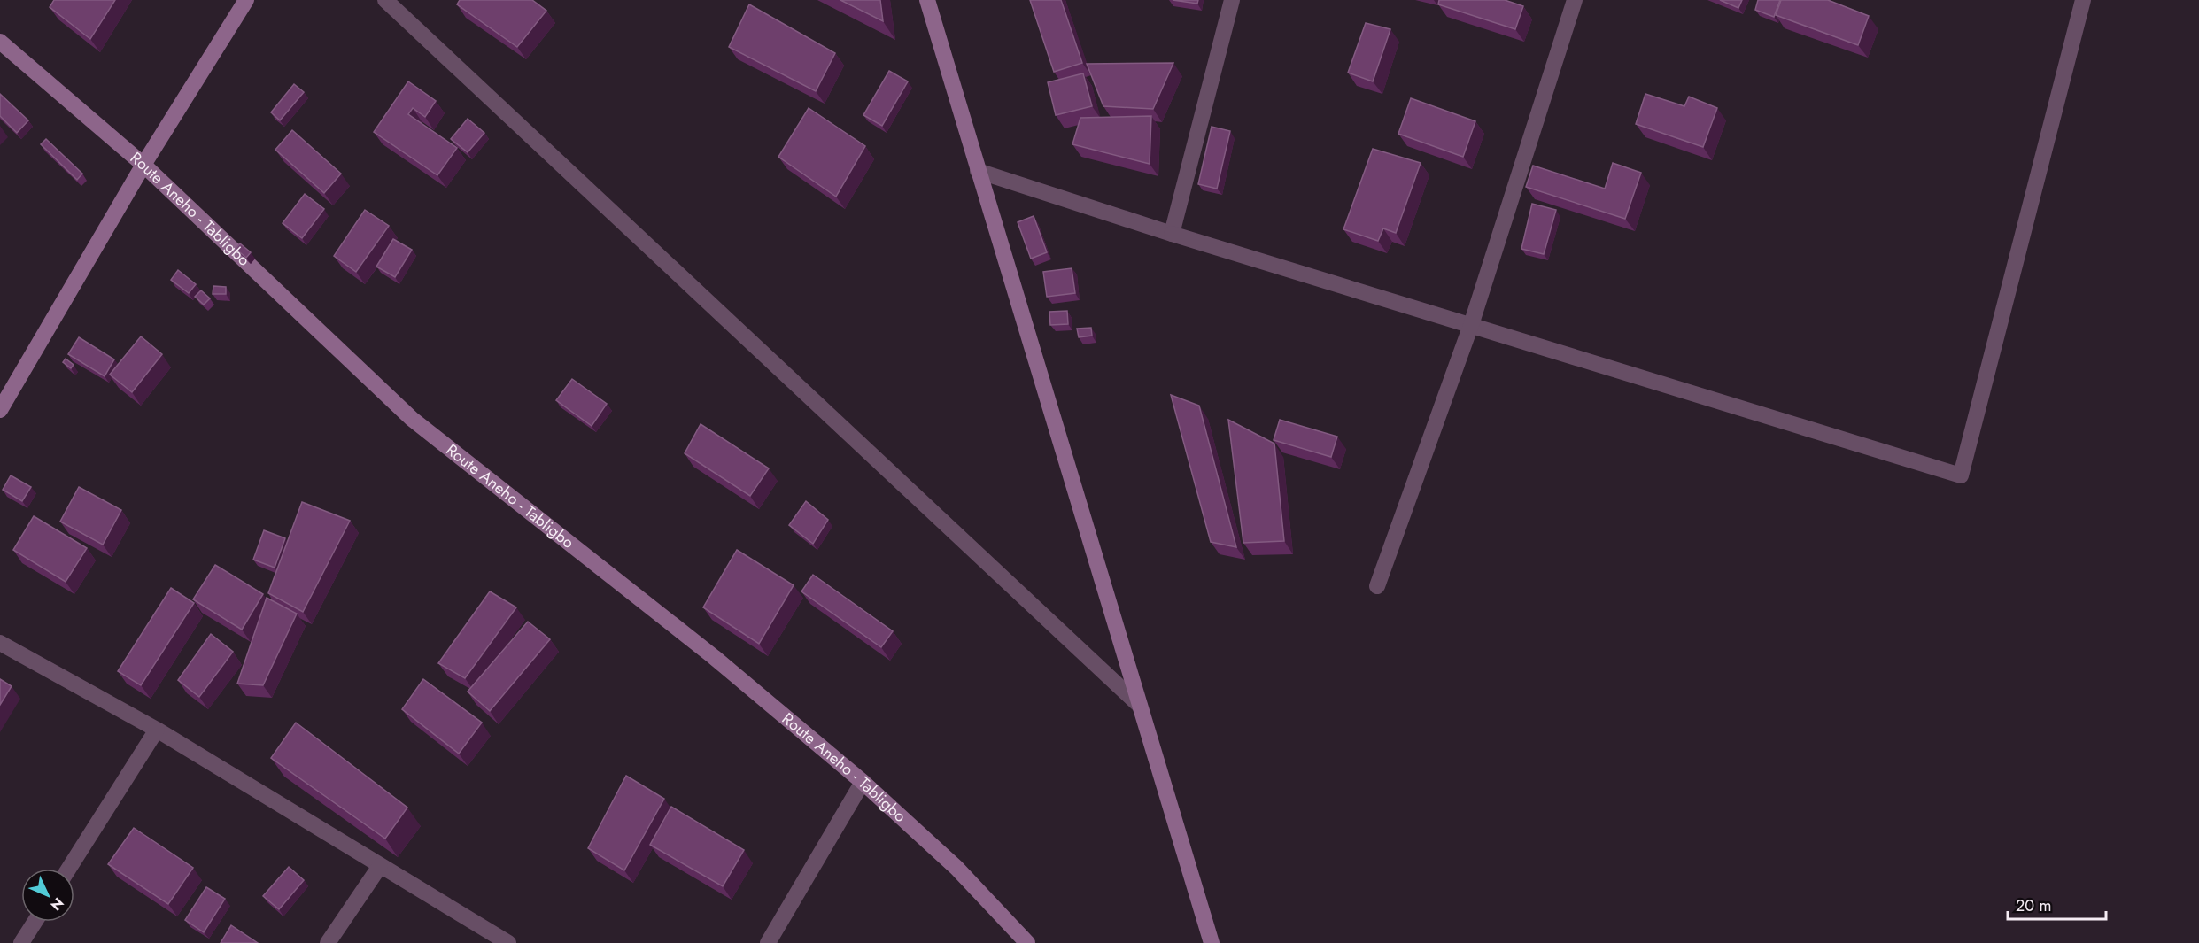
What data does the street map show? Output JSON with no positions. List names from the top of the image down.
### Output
{
  "streets": {
    "street": ["Route Aneho - Tabligbo"]
  },
  "scale_bar": "20 m",
  "north": "bottom right"
}
